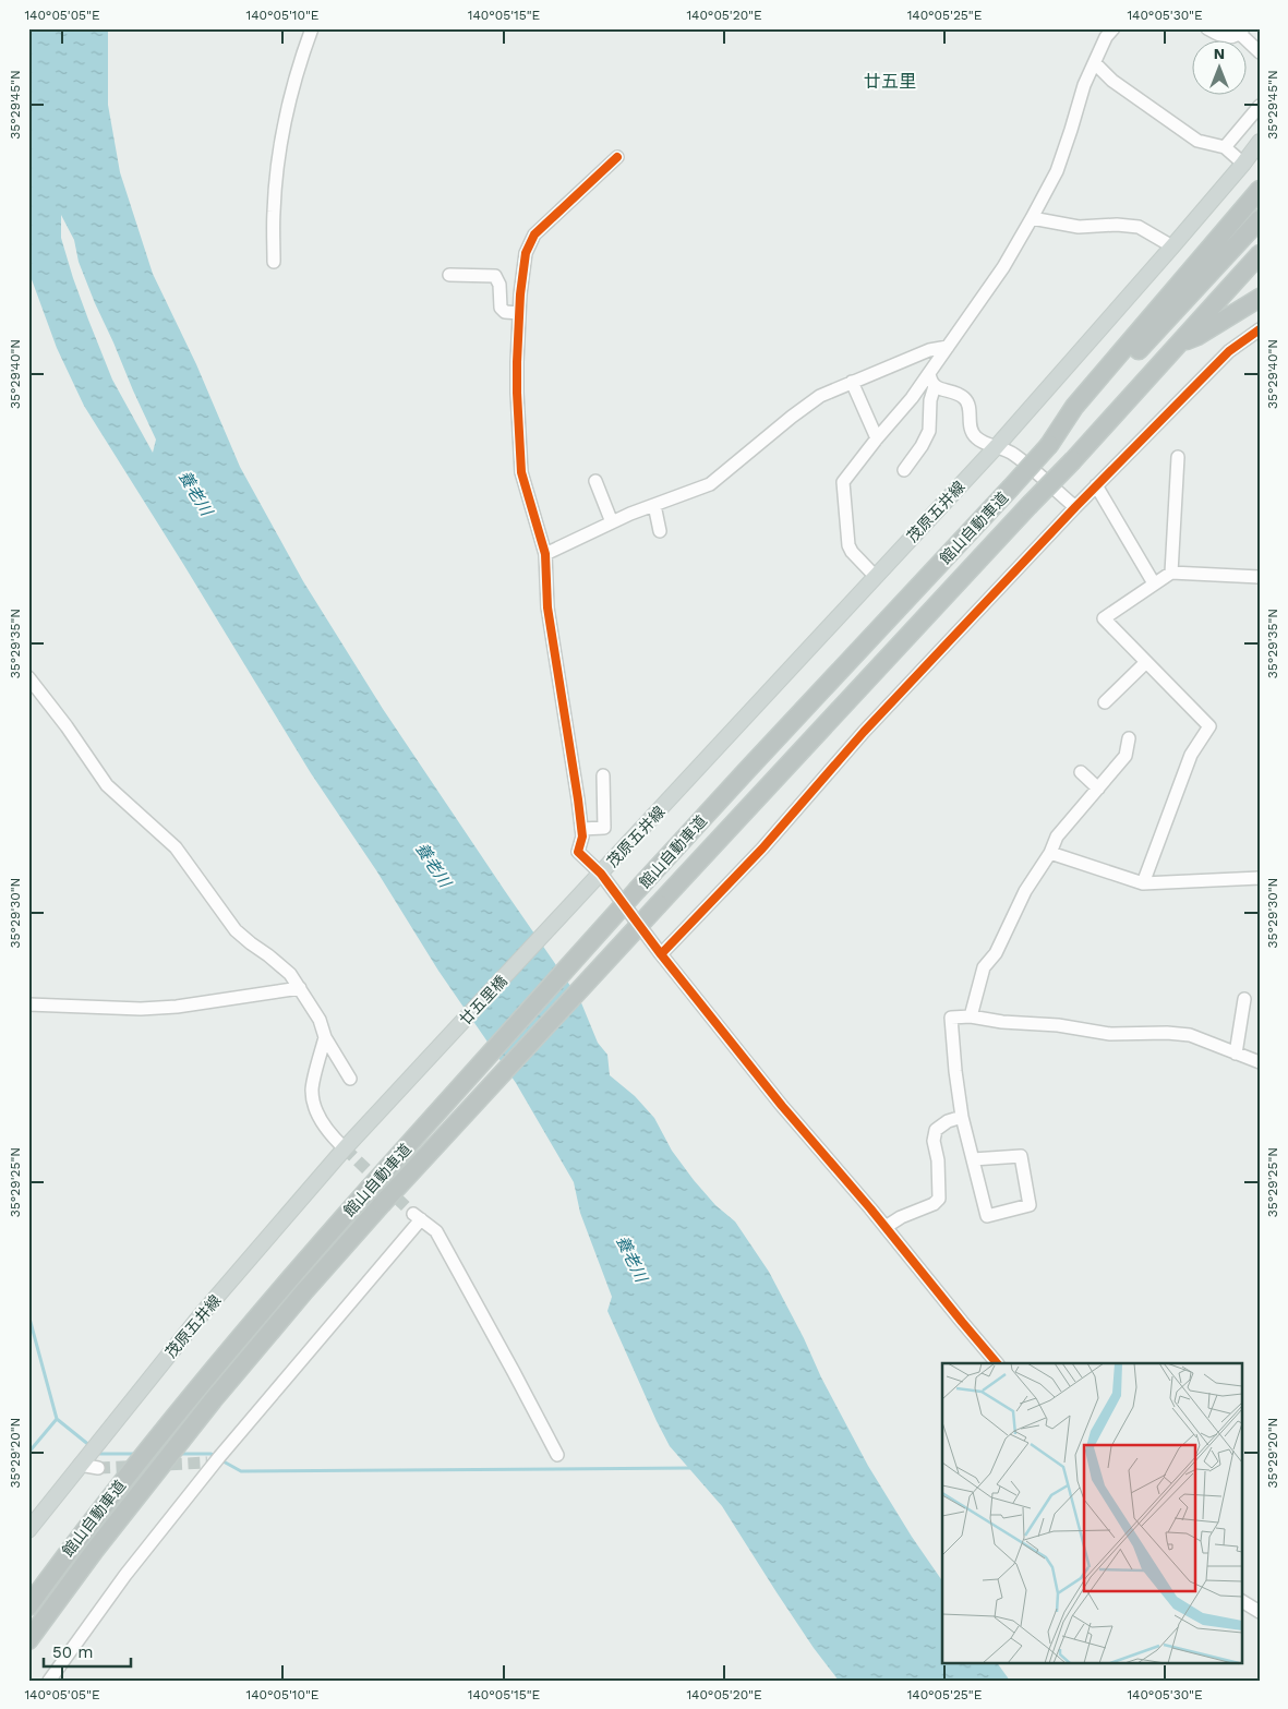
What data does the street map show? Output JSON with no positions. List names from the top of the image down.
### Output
{
  "streets": {
    "highway": ["館山自動車道"],
    "main road": ["茂原五井線", "廿五里橋"]
  },
  "crossings": [
    ["茂原五井線", "廿五里橋"]
  ],
  "districts": ["廿五里"],
  "water": ["養老川"],
  "scale_bar": "50 m",
  "north": "top",
  "coordinates": [
    "140°05'05\"E",
    "140°05'10\"E",
    "140°05'15\"E",
    "140°05'20\"E",
    "140°05'25\"E",
    "140°05'30\"E",
    "35°29'45\"N",
    "35°29'40\"N",
    "35°29'35\"N",
    "35°29'30\"N",
    "35°29'25\"N",
    "35°29'20\"N"
  ]
}
